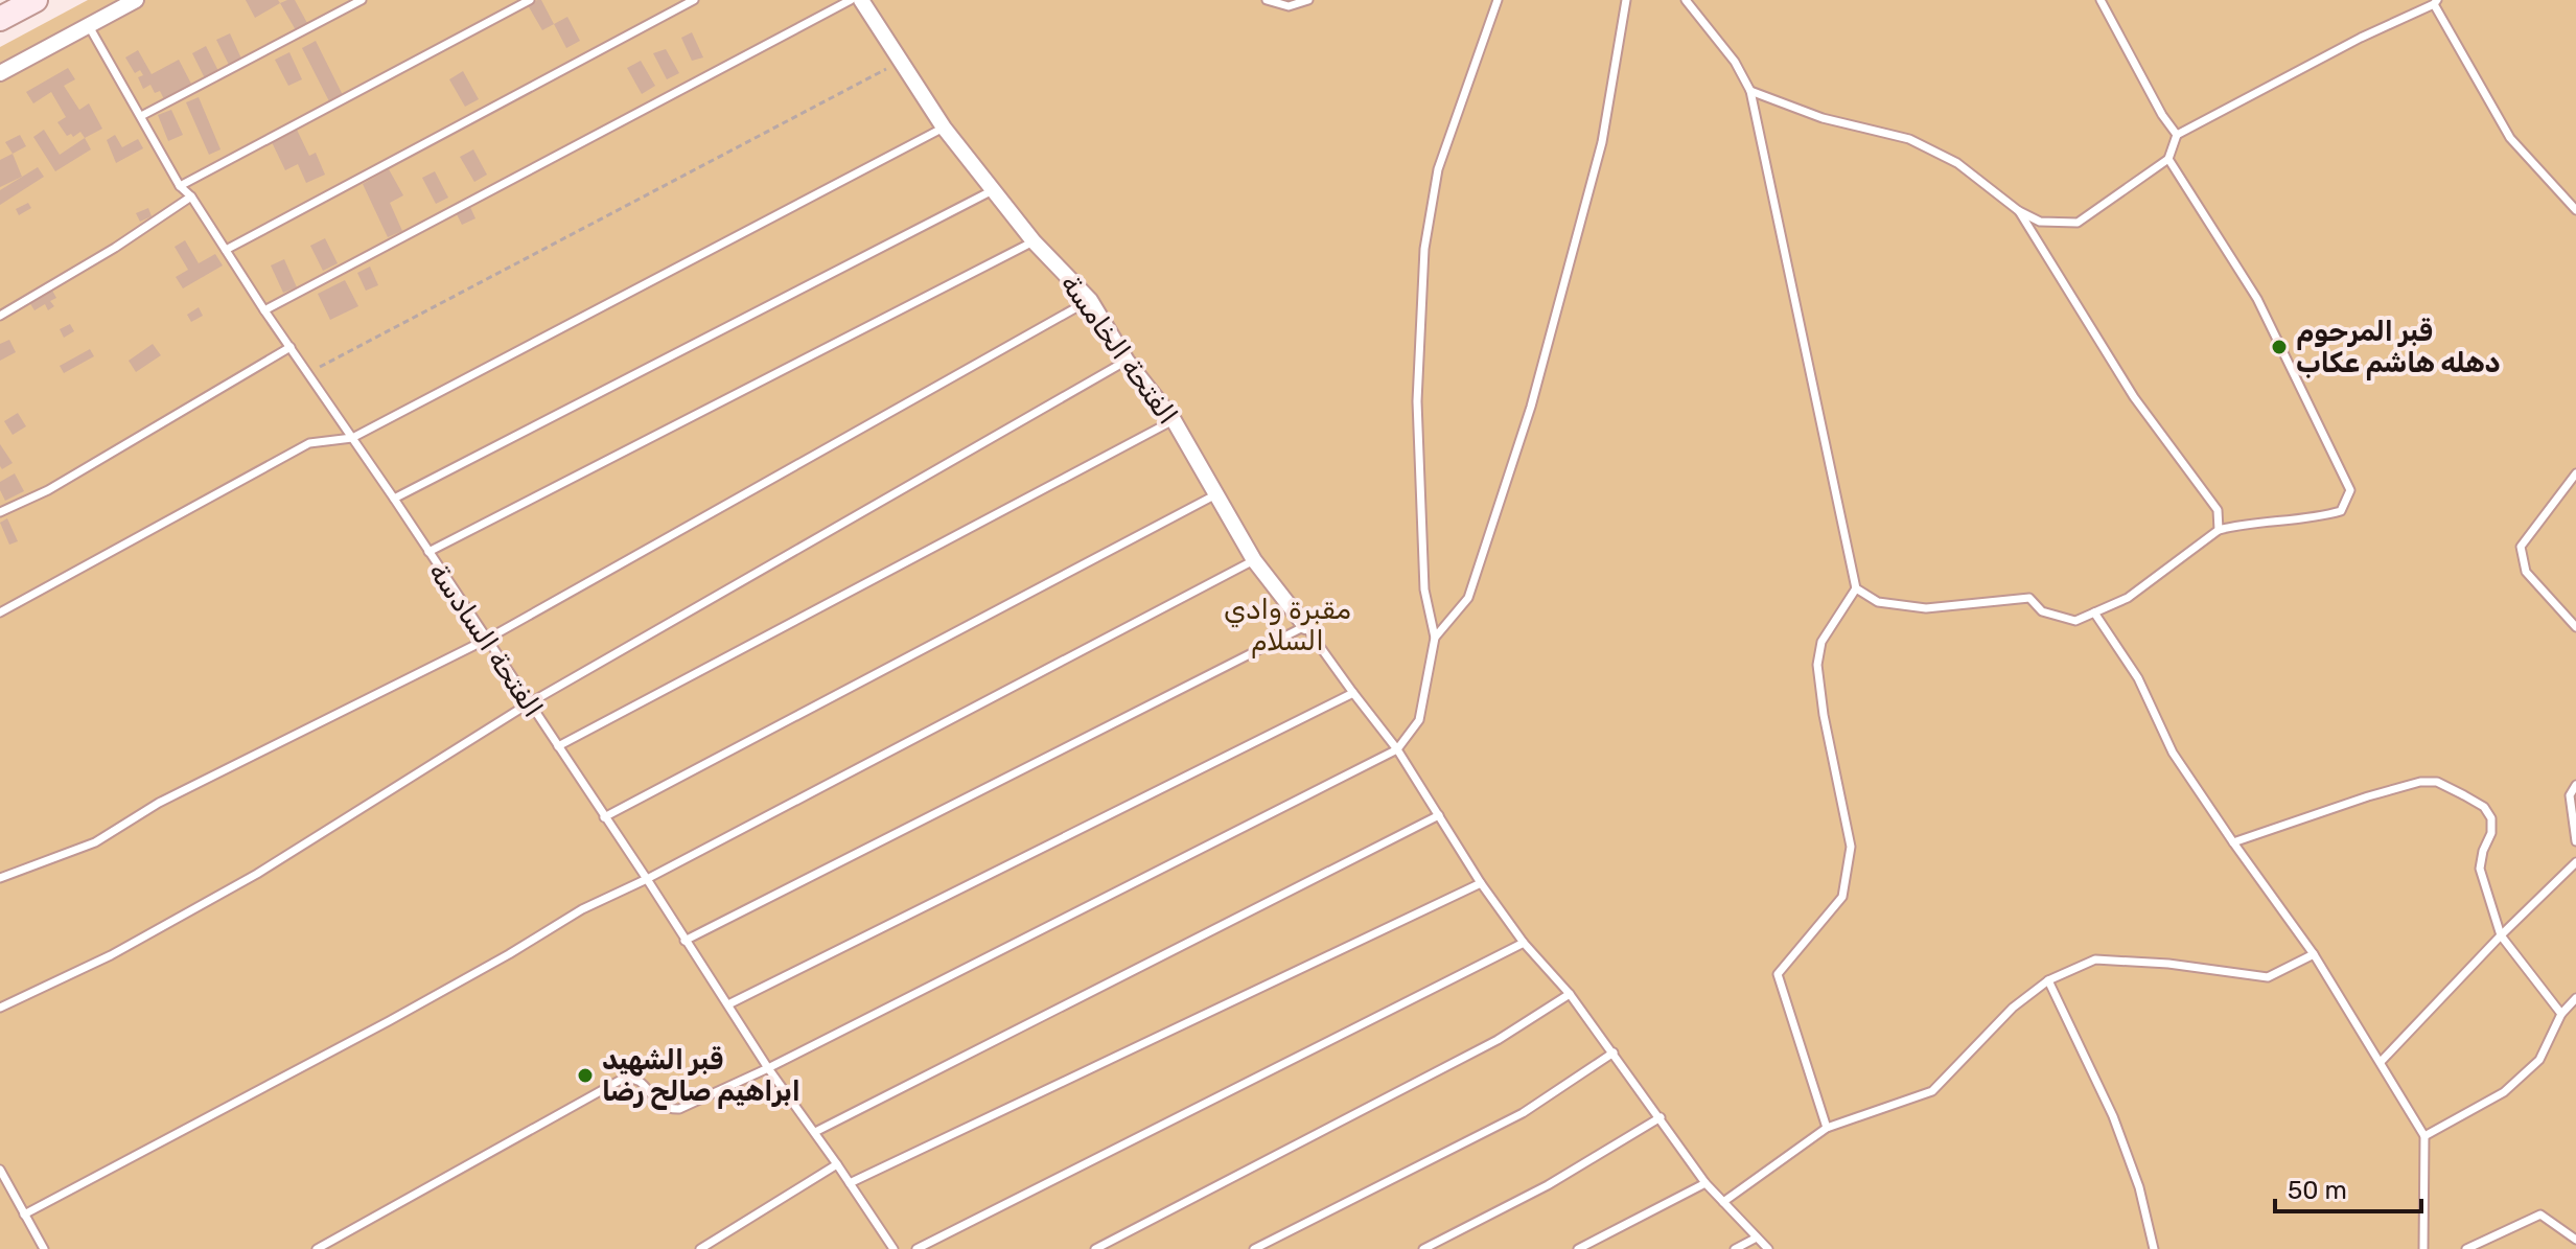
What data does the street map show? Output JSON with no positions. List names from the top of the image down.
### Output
{
  "streets": {
    "street": ["الفتحة الخامسة"],
    "lane": ["الفتحة السادسة"]
  },
  "parks": ["مقبرة وادي السلام"],
  "places": ["قبر المرحوم دهله هاشم عكاب", "قبر الشهيد ابراهيم صالح رضا"],
  "scale_bar": "50 m"
}
